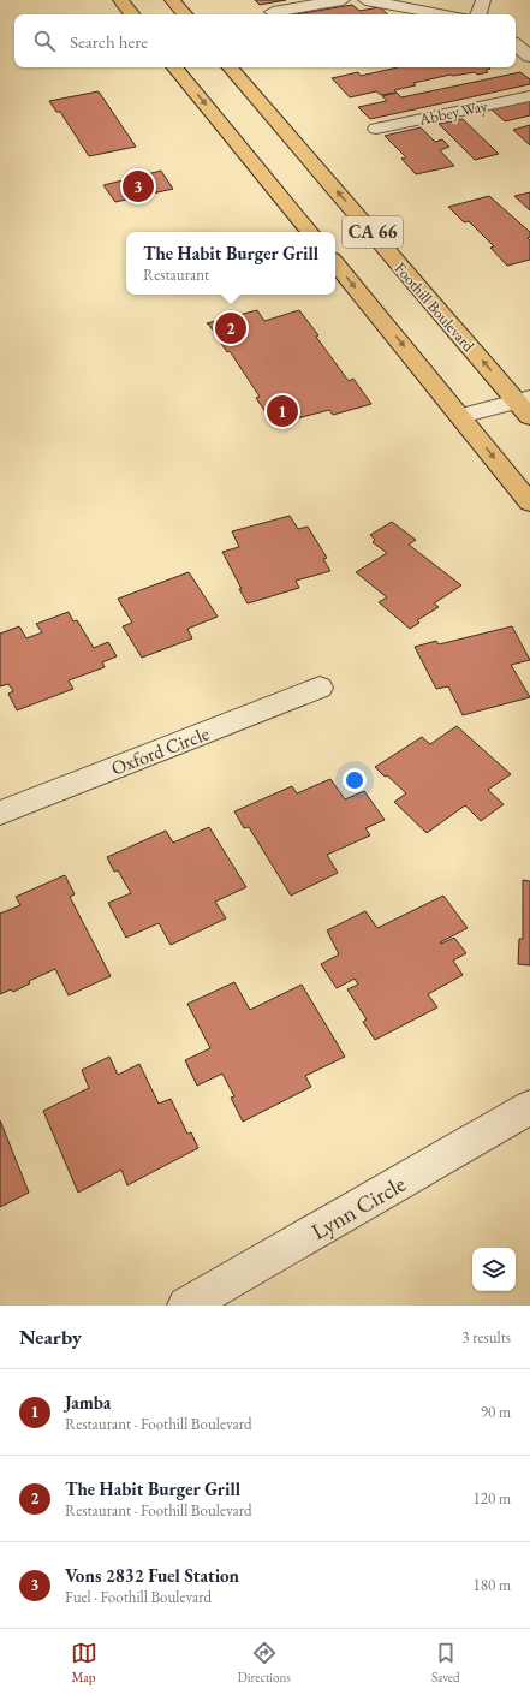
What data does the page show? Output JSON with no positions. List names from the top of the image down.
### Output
{
  "streets": {
    "main road": ["CA 66", "Foothill Boulevard"],
    "street": ["Abbey Way", "Oxford Circle", "Lynn Circle"]
  },
  "page": {
    "search": "Search here",
    "pins": ["3", "2", "1"],
    "popup": ["The Habit Burger Grill", "Restaurant"],
    "heading": ["Nearby", "3 results"],
    "list": [
      {
        "mark": "1",
        "name": "Jamba",
        "note": "Restaurant · Foothill Boulevard",
        "value": "90 m"
      },
      {
        "mark": "2",
        "name": "The Habit Burger Grill",
        "note": "Restaurant · Foothill Boulevard",
        "value": "120 m"
      },
      {
        "mark": "3",
        "name": "Vons 2832 Fuel Station",
        "note": "Fuel · Foothill Boulevard",
        "value": "180 m"
      }
    ],
    "nav": ["Map", "Directions", "Saved"]
  }
}
